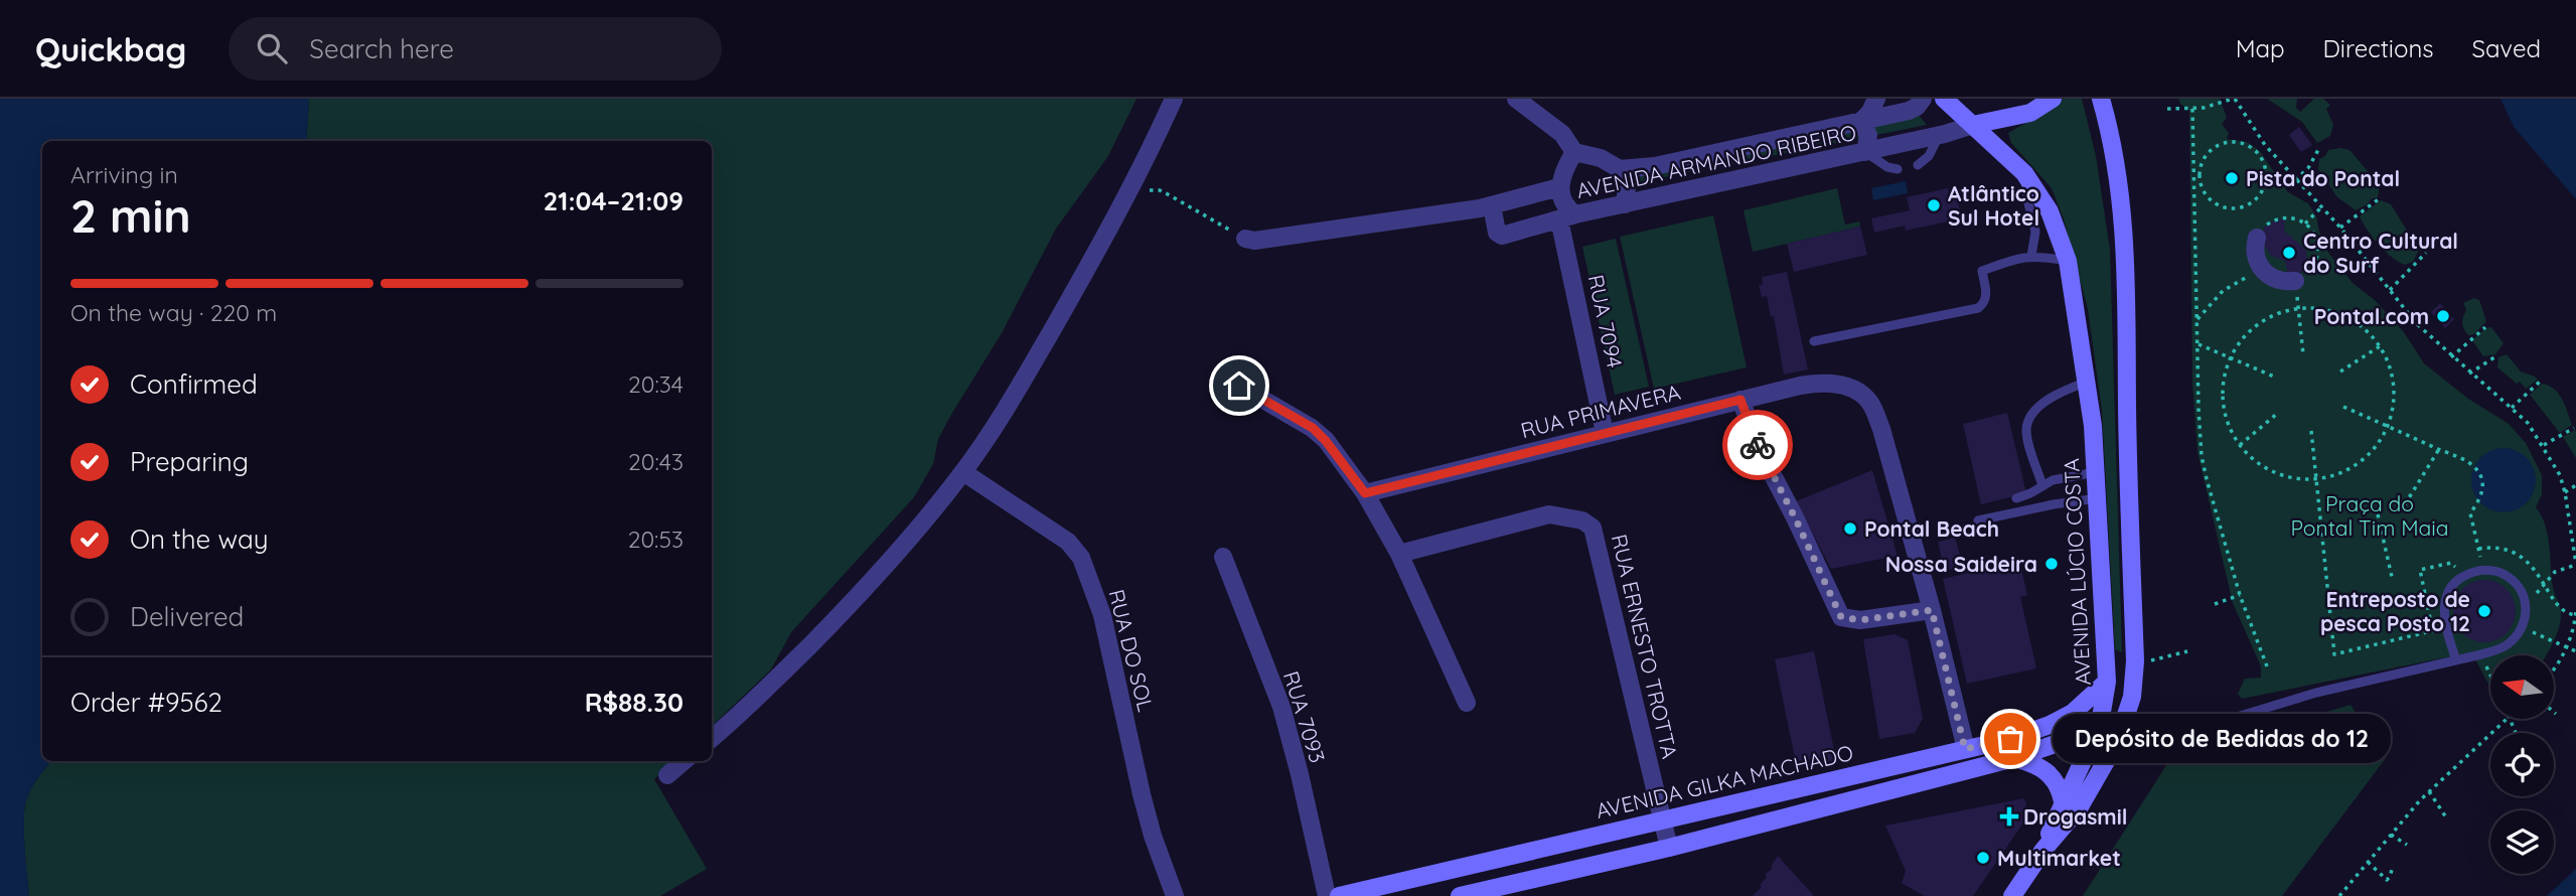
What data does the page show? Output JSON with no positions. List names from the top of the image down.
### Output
{
  "streets": {
    "main road": ["AVENIDA LÚCIO COSTA", "AVENIDA GILKA MACHADO"],
    "street": [
      "AVENIDA ARMANDO RIBEIRO",
      "RUA 7094",
      "RUA PRIMAVERA",
      "RUA ERNESTO TROTTA",
      "RUA DO SOL",
      "RUA 7093"
    ]
  },
  "crossings": [
    ["AVENIDA ARMANDO RIBEIRO", "RUA 7094"],
    ["AVENIDA ARMANDO RIBEIRO", "AVENIDA LÚCIO COSTA"],
    ["RUA 7094", "RUA PRIMAVERA"],
    ["AVENIDA LÚCIO COSTA", "AVENIDA GILKA MACHADO"],
    ["RUA ERNESTO TROTTA", "AVENIDA GILKA MACHADO"]
  ],
  "parks": ["Praça do Pontal Tim Maia"],
  "places": {
    "other": [
      "Pista do Pontal",
      "Atlântico Sul Hotel",
      "Centro Cultural do Surf",
      "Pontal.com",
      "Pontal Beach",
      "Nossa Saideira",
      "Entreposto de pesca Posto 12",
      "Depósito de Bedidas do 12",
      "Multimarket"
    ],
    "health": ["Drogasmil"]
  },
  "north": "left",
  "page": {
    "header": "Quickbag",
    "search": "Search here",
    "nav": ["Map", "Directions", "Saved"],
    "heading": ["2 min", "Arriving in", "21:04–21:09"],
    "panel": ["Order #9562", "R$88.30"],
    "bar": "On the way · 220 m",
    "list": [
      ["Confirmed", "20:34"],
      ["Preparing", "20:43"],
      ["On the way", "20:53"],
      "Delivered"
    ],
    "bubble": "Depósito de Bedidas do 12"
  }
}
